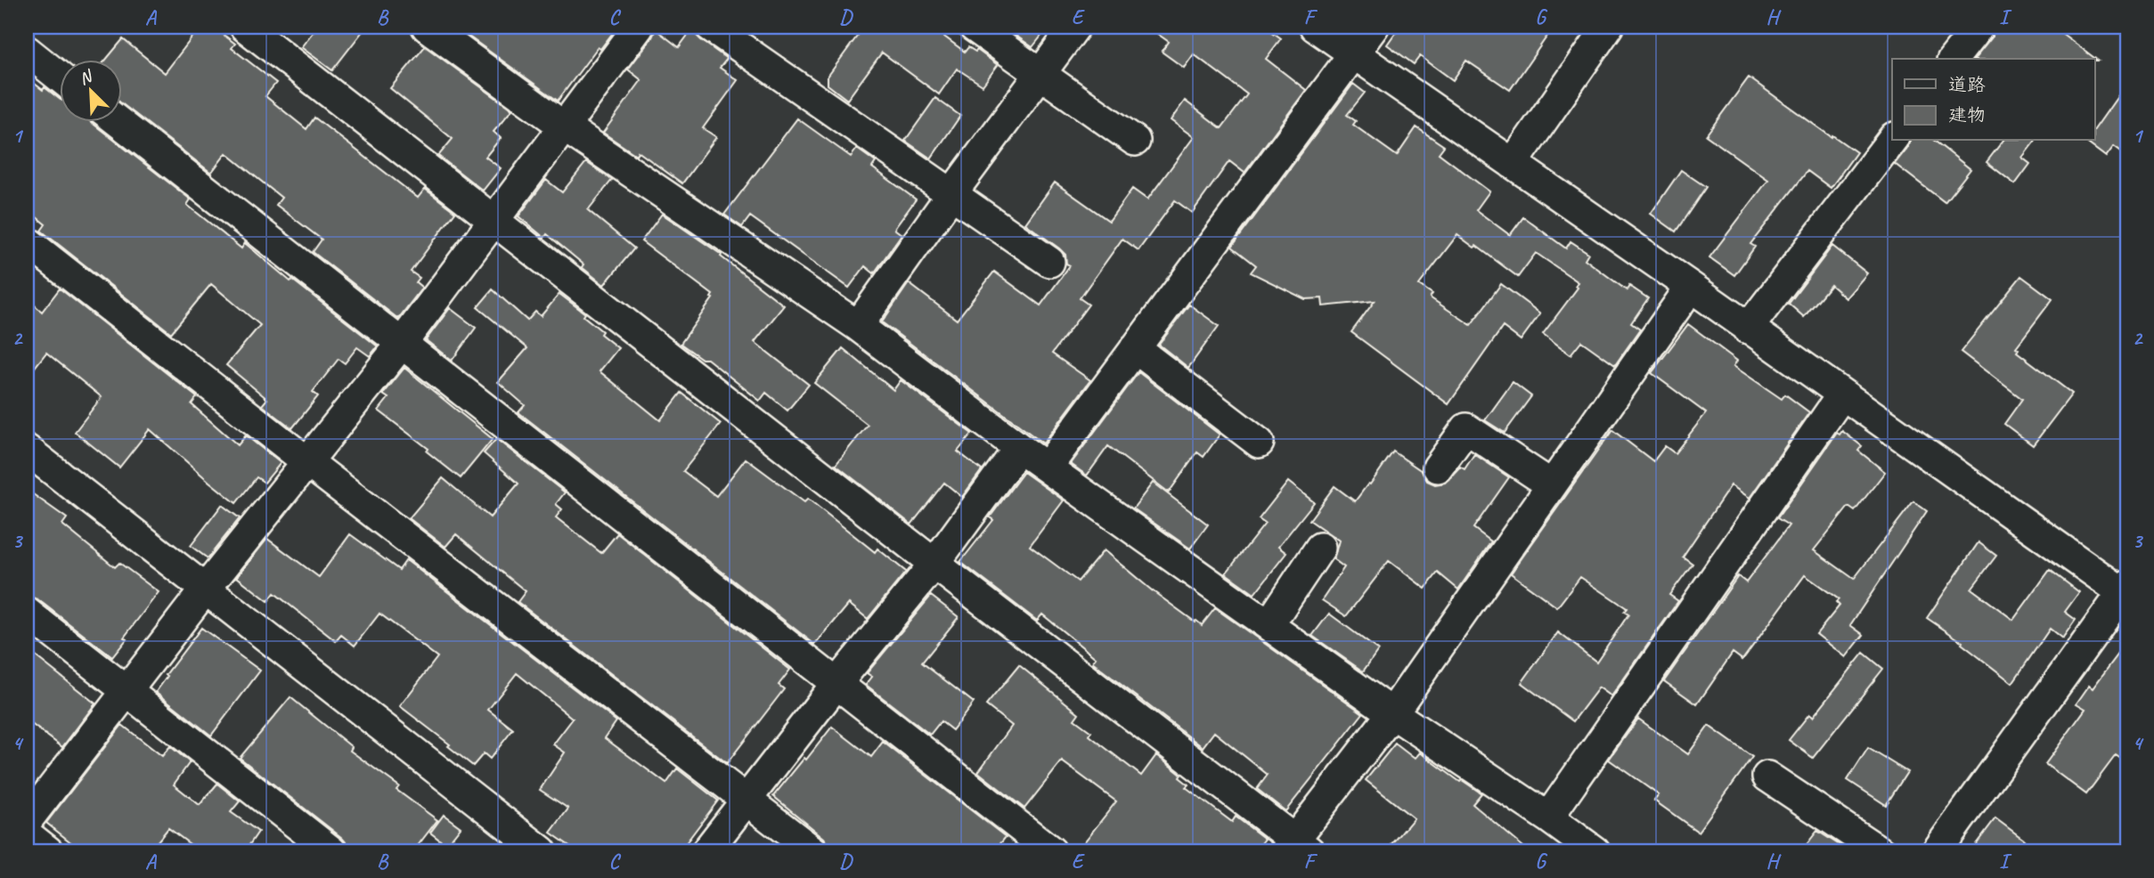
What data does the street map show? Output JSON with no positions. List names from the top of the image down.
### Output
{
  "legend": ["道路", "建物"],
  "north": "top left",
  "grid": {
    "columns": [
      "A",
      "B",
      "C",
      "D",
      "E",
      "F",
      "G",
      "H",
      "I"
    ],
    "rows": [
      "1",
      "2",
      "3",
      "4"
    ]
  }
}
